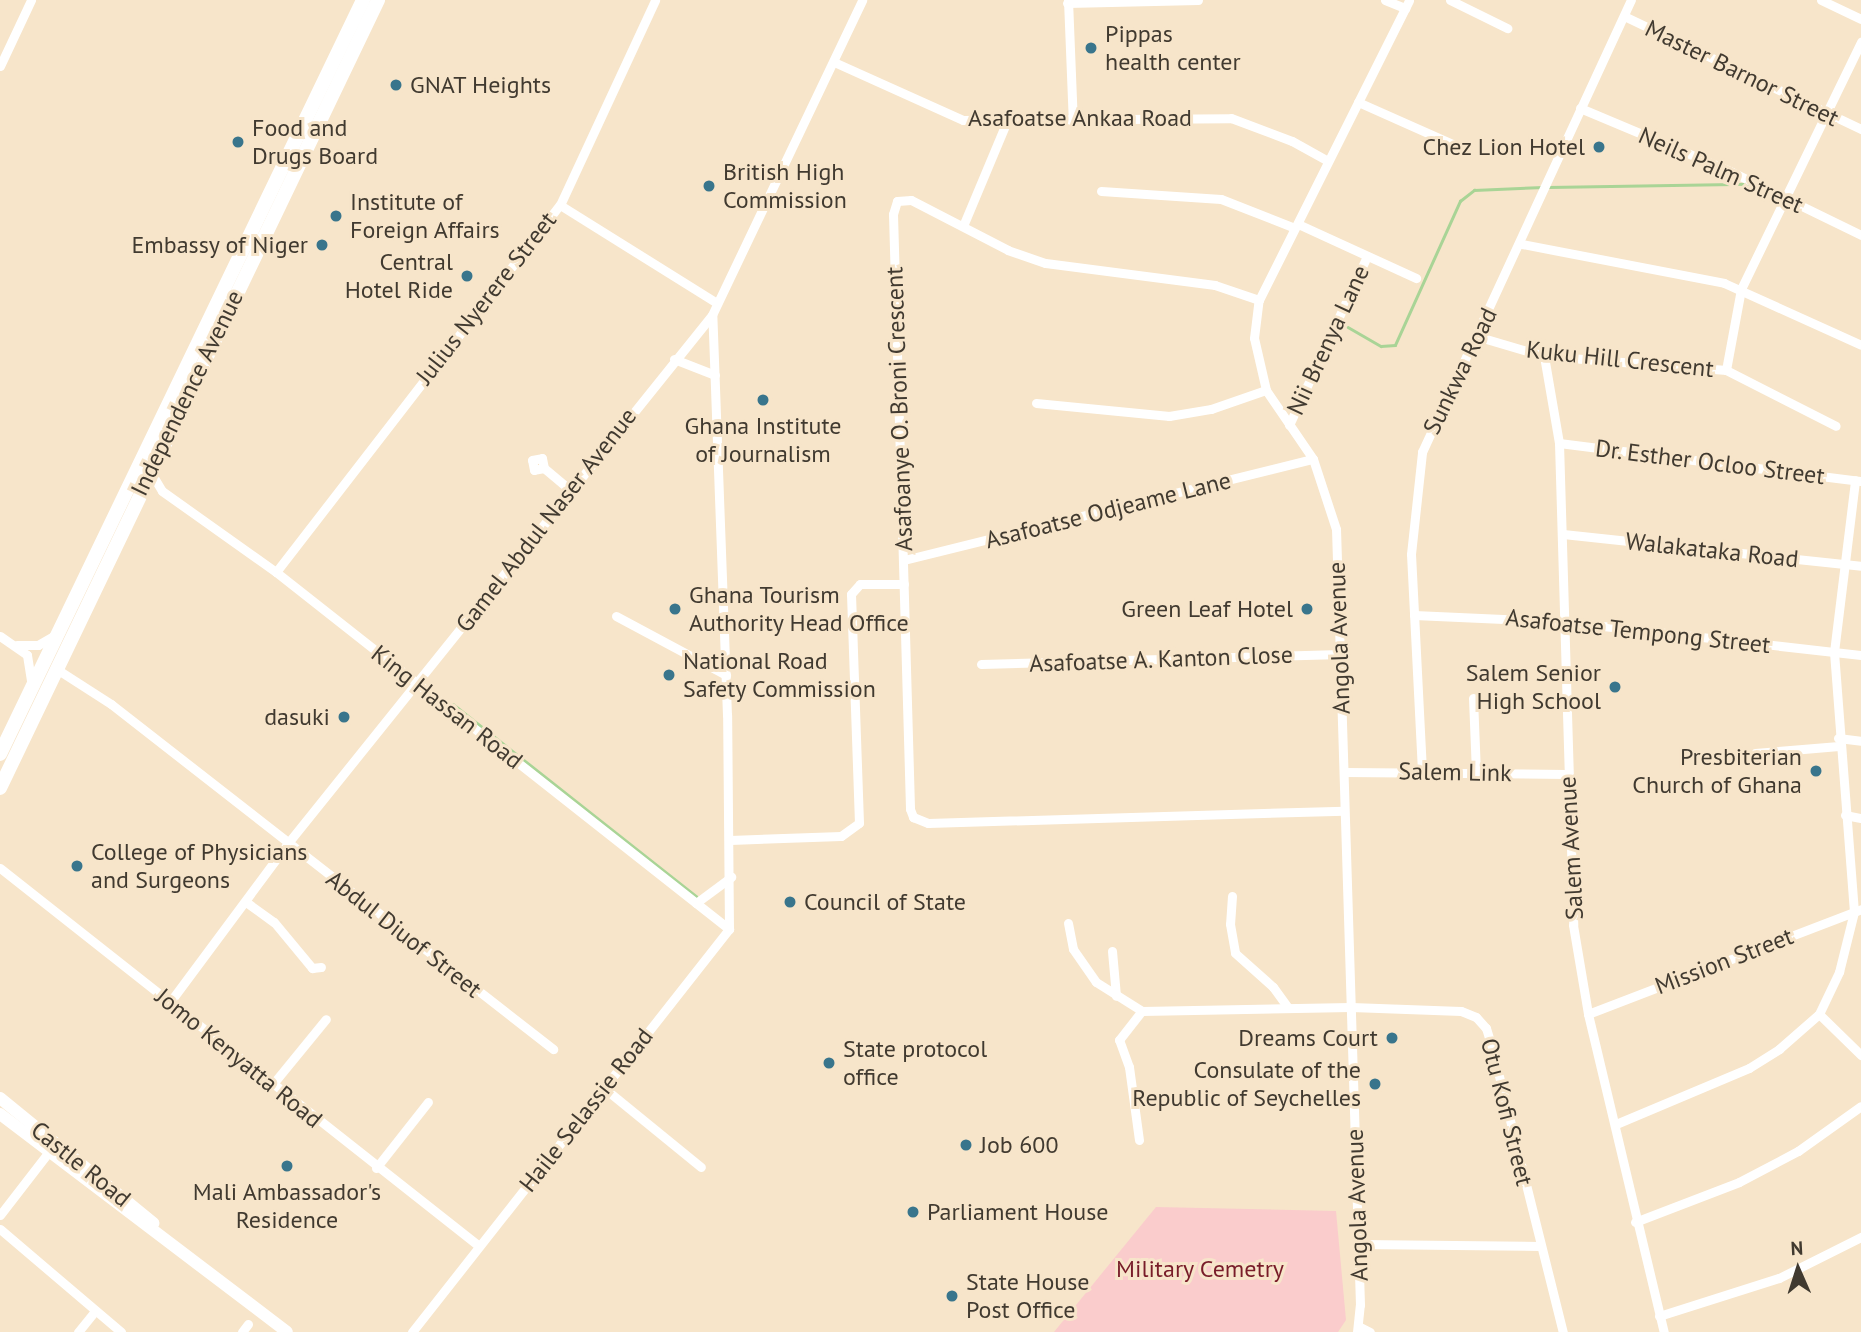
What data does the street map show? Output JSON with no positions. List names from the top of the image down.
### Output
{
  "streets": {
    "main road": ["Independence Avenue", "Castle Road"],
    "street": [
      "Master Barnor Street",
      "Asafoatse Ankaa Road",
      "Neils Palm Street",
      "Julius Nyerere Street",
      "Nii Brenya Lane",
      "Kuku Hill Crescent",
      "Sunkwa Road",
      "Asafoanye O. Broni Crescent",
      "Dr. Esther Ocloo Street",
      "Asafoatse Odjeame Lane",
      "Gamel Abdul Naser Avenue",
      "Walakataka Road",
      "Asafoatse Tempong Street",
      "Angola Avenue",
      "Asafoatse A. Kanton Close",
      "King Hassan Road",
      "Salem Link",
      "Salem Avenue",
      "Abdul Diuof Street",
      "Mission Street",
      "Jomo Kenyatta Road",
      "Haile Selassie Road",
      "Otu Kofi Street"
    ]
  },
  "crossings": [
    ["Master Barnor Street", "Sunkwa Road"],
    ["Asafoatse Ankaa Road", "Gamel Abdul Naser Avenue"],
    ["Asafoatse Ankaa Road", "Angola Avenue"],
    ["Neils Palm Street", "Sunkwa Road"],
    ["Julius Nyerere Street", "King Hassan Road"],
    ["Nii Brenya Lane", "Angola Avenue"],
    ["Kuku Hill Crescent", "Sunkwa Road"],
    ["Kuku Hill Crescent", "Salem Avenue"],
    ["Sunkwa Road", "Asafoatse Tempong Street"],
    ["Sunkwa Road", "Salem Link"],
    ["Independence Avenue", "King Hassan Road"],
    ["Independence Avenue", "Abdul Diuof Street"],
    ["Asafoanye O. Broni Crescent", "Asafoatse Odjeame Lane"],
    ["Asafoanye O. Broni Crescent", "Angola Avenue"],
    ["Dr. Esther Ocloo Street", "Salem Avenue"],
    ["Asafoatse Odjeame Lane", "Angola Avenue"],
    ["Gamel Abdul Naser Avenue", "King Hassan Road"],
    ["Gamel Abdul Naser Avenue", "Abdul Diuof Street"],
    ["Gamel Abdul Naser Avenue", "Jomo Kenyatta Road"],
    ["Walakataka Road", "Salem Avenue"],
    ["Asafoatse Tempong Street", "Salem Avenue"],
    ["Angola Avenue", "Asafoatse A. Kanton Close"],
    ["Angola Avenue", "Salem Link"],
    ["Angola Avenue", "Otu Kofi Street"],
    ["King Hassan Road", "Haile Selassie Road"],
    ["Salem Link", "Salem Avenue"],
    ["Salem Avenue", "Mission Street"],
    ["Jomo Kenyatta Road", "Haile Selassie Road"]
  ],
  "parks": ["Military Cemetry"],
  "places": [
    "Pippas health center",
    "GNAT Heights",
    "Food and Drugs Board",
    "Chez Lion Hotel",
    "British High Commission",
    "Institute of Foreign Affairs",
    "Embassy of Niger",
    "Central Hotel Ride",
    "Ghana Institute of Journalism",
    "Ghana Tourism Authority Head Office",
    "Green Leaf Hotel",
    "National Road Safety Commission",
    "Salem Senior High School",
    "dasuki",
    "Presbiterian Church of Ghana",
    "College of Physicians and Surgeons",
    "Council of State",
    "Dreams Court",
    "State protocol office",
    "Consulate of the Republic of Seychelles",
    "Job 600",
    "Mali Ambassador's Residence",
    "Parliament House",
    "State House Post Office"
  ],
  "north": "top"
}
